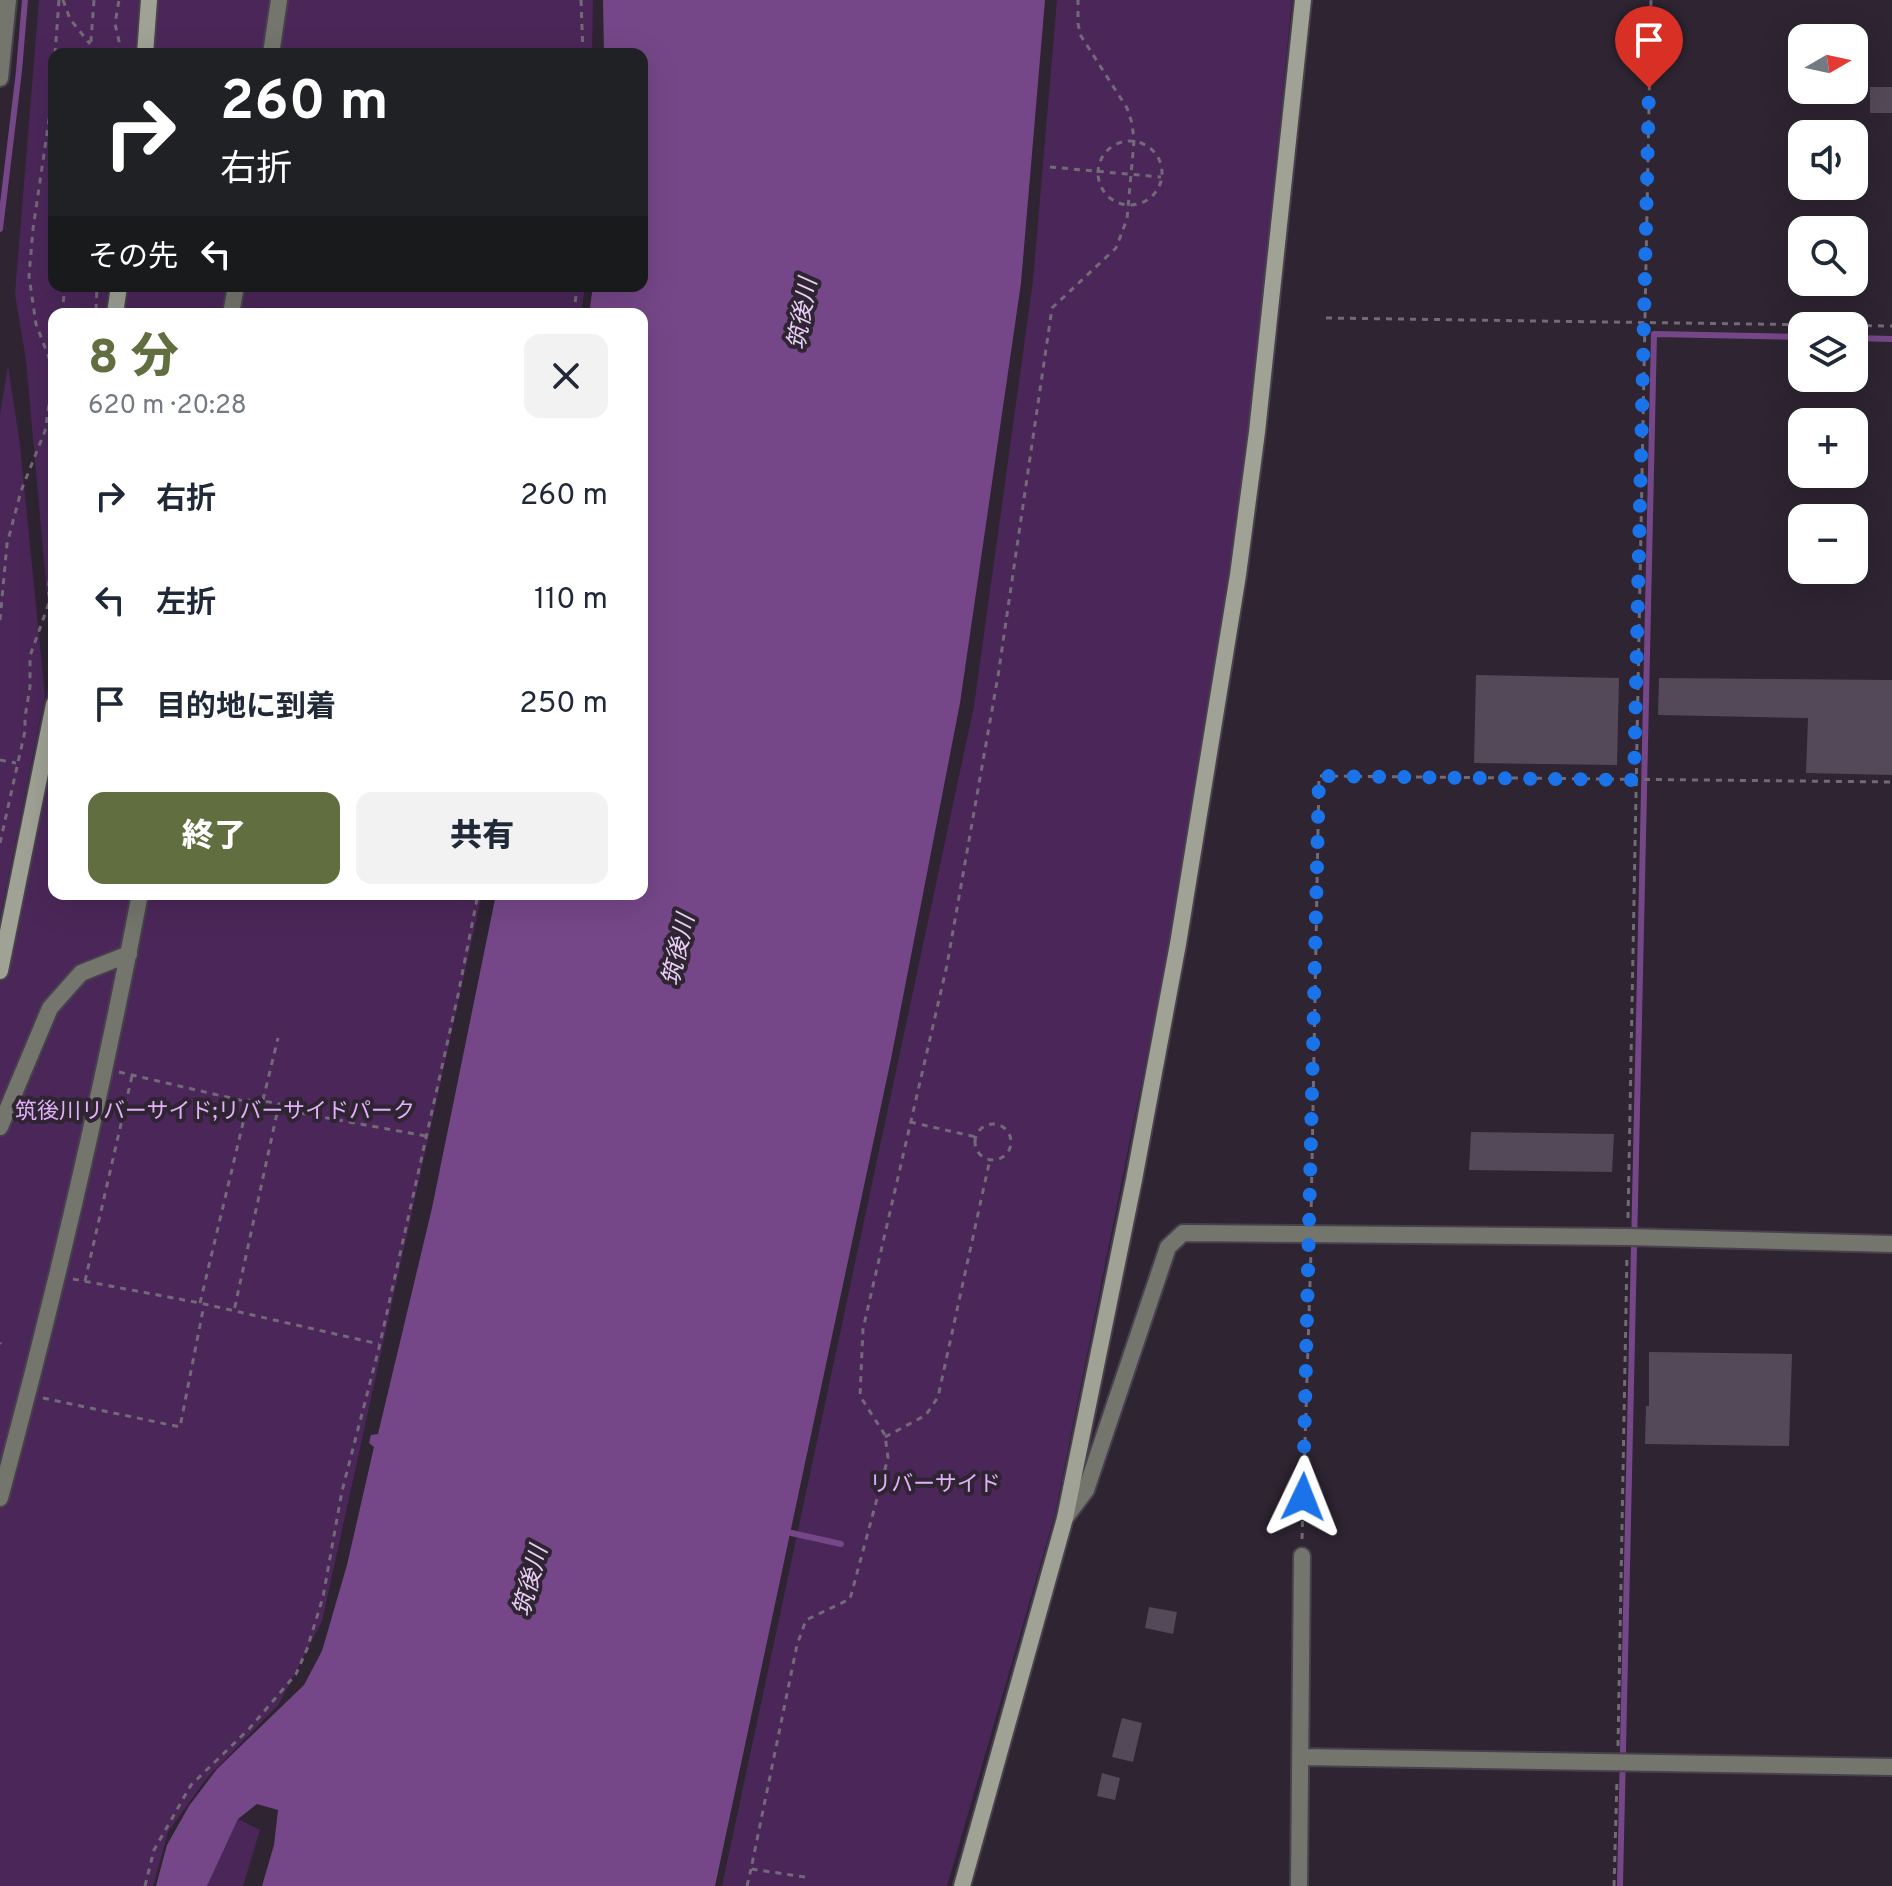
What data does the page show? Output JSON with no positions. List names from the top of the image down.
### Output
{
  "water": ["筑後川"],
  "parks": ["筑後川リバーサイド;リバーサイドパーク", "リバーサイド"],
  "north": "right",
  "page": {
    "map_buttons": ["+", "−"],
    "turn": ["260 m", "右折"],
    "then": "その先",
    "heading": ["8 分", "620 m · 20:28"],
    "list": [
      {
        "name": "右折",
        "value": "260 m"
      },
      {
        "name": "左折",
        "value": "110 m"
      },
      {
        "name": "目的地に到着",
        "value": "250 m"
      }
    ],
    "buttons": ["終了", "共有"]
  }
}
